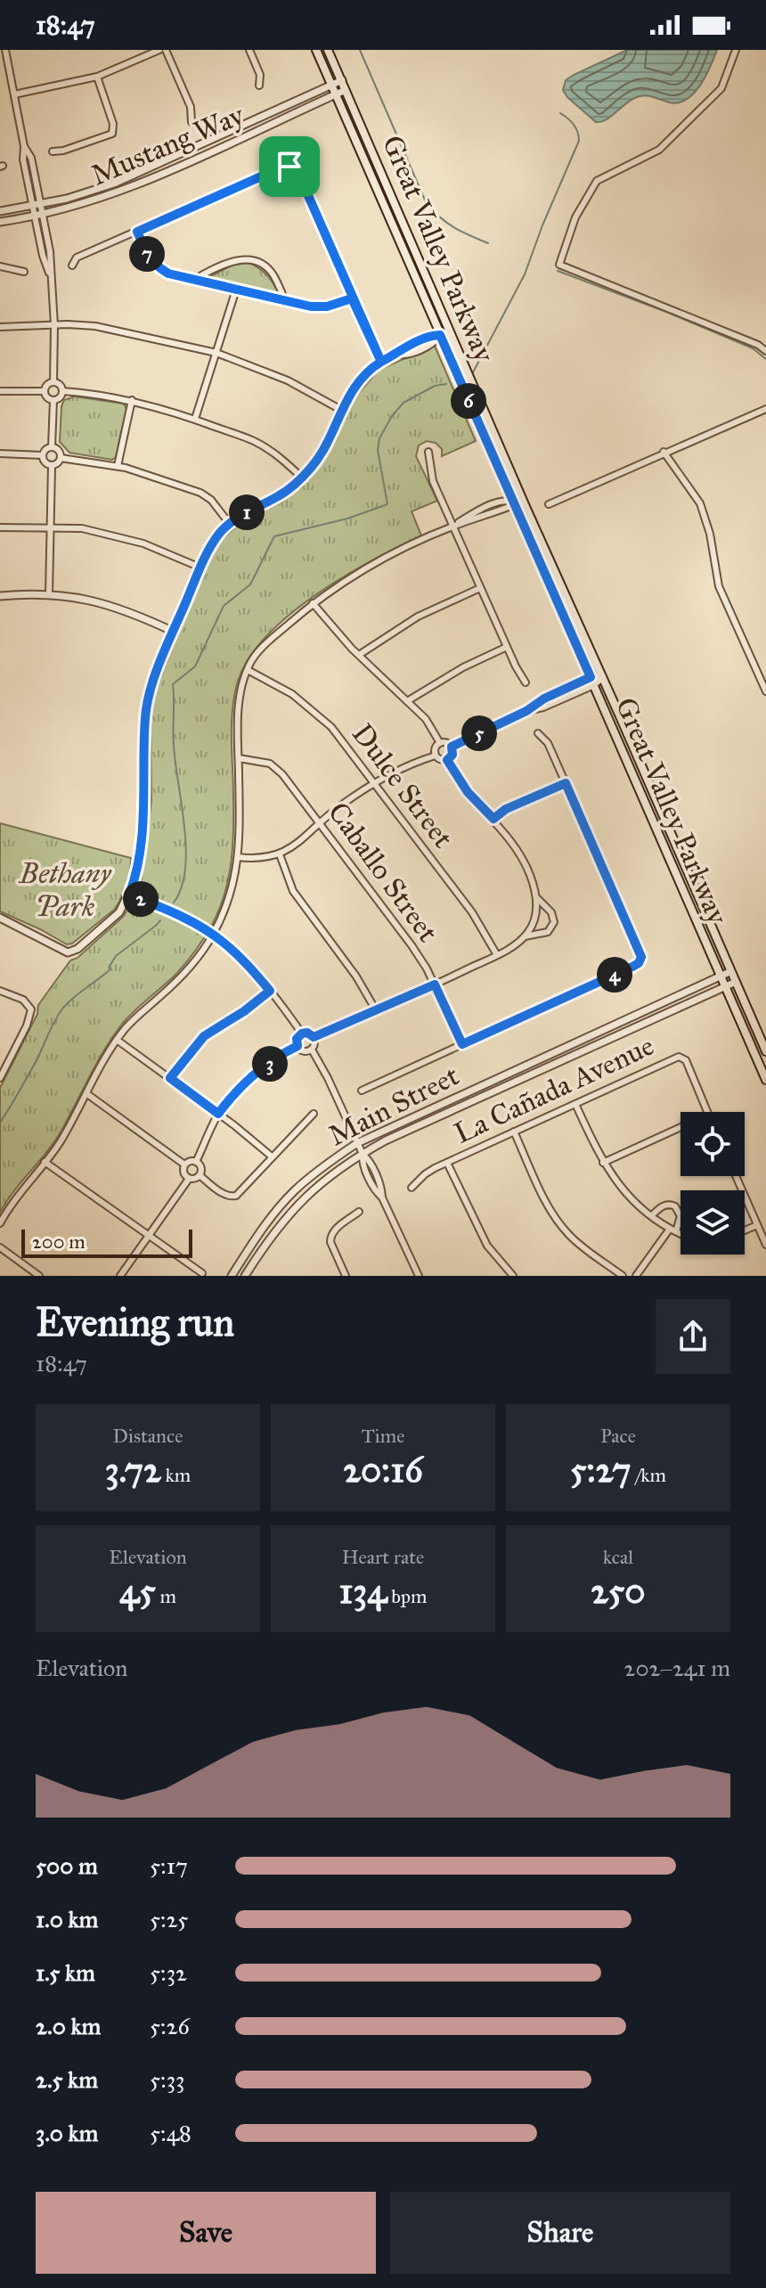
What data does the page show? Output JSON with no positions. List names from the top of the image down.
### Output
{
  "streets": {
    "main road": ["Great Valley Parkway"],
    "street": [
      "Mustang Way",
      "Dulce Street",
      "Caballo Street",
      "La Cañada Avenue",
      "Main Street"
    ]
  },
  "crossings": [
    ["Mustang Way", "Great Valley Parkway"],
    ["Great Valley Parkway", "Main Street"]
  ],
  "parks": ["Bethany Park"],
  "scale_bar": "200 m",
  "page": {
    "status": "18:47",
    "pins": [
      "7",
      "6",
      "1",
      "5",
      "2",
      "4",
      "3"
    ],
    "scale": "200 m",
    "heading": ["Evening run", "18:47"],
    "stats": [
      ["Distance", "3.72 km"],
      ["Time", "20:16"],
      ["Pace", "5:27 /km"],
      ["Elevation", "45 m"],
      ["Heart rate", "134 bpm"],
      ["kcal", "250"]
    ],
    "chart": ["Elevation", "202–241 m"],
    "list": [
      {
        "name": "500 m",
        "note": "5:17"
      },
      {
        "name": "1.0 km",
        "note": "5:25"
      },
      {
        "name": "1.5 km",
        "note": "5:32"
      },
      {
        "name": "2.0 km",
        "note": "5:26"
      },
      {
        "name": "2.5 km",
        "note": "5:33"
      },
      {
        "name": "3.0 km",
        "note": "5:48"
      }
    ],
    "buttons": ["Save", "Share"]
  }
}
